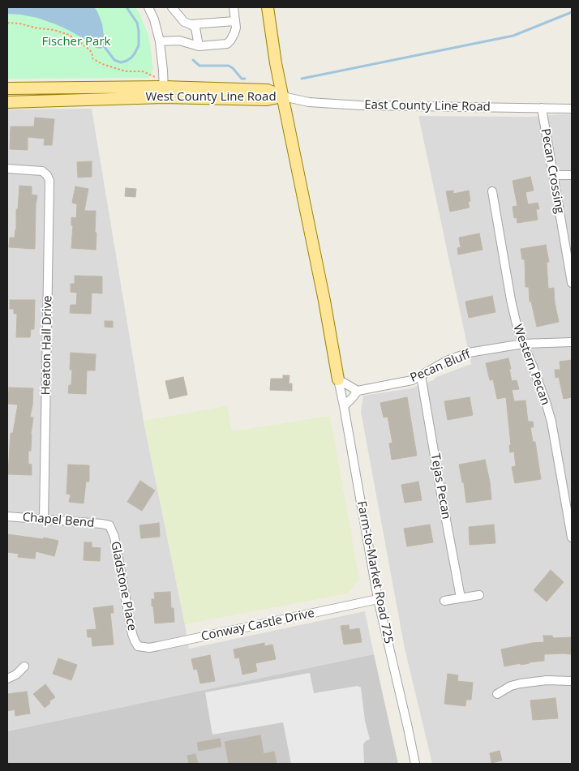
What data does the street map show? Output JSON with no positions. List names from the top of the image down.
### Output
{
  "streets": {
    "main road": ["West County Line Road"],
    "street": [
      "East County Line Road",
      "Pecan Crossing",
      "Heaton Hall Drive",
      "Western Pecan",
      "Pecan Bluff",
      "Tejas Pecan",
      "Chapel Bend",
      "Farm-to-Market Road 725",
      "Gladstone Place",
      "Conway Castle Drive"
    ]
  },
  "crossings": [
    ["West County Line Road", "East County Line Road"],
    ["East County Line Road", "Pecan Crossing"],
    ["Heaton Hall Drive", "Chapel Bend"],
    ["Western Pecan", "Pecan Bluff"],
    ["Pecan Bluff", "Tejas Pecan"],
    ["Chapel Bend", "Gladstone Place"],
    ["Farm-to-Market Road 725", "Conway Castle Drive"],
    ["Gladstone Place", "Conway Castle Drive"]
  ],
  "parks": ["Fischer Park"]
}
